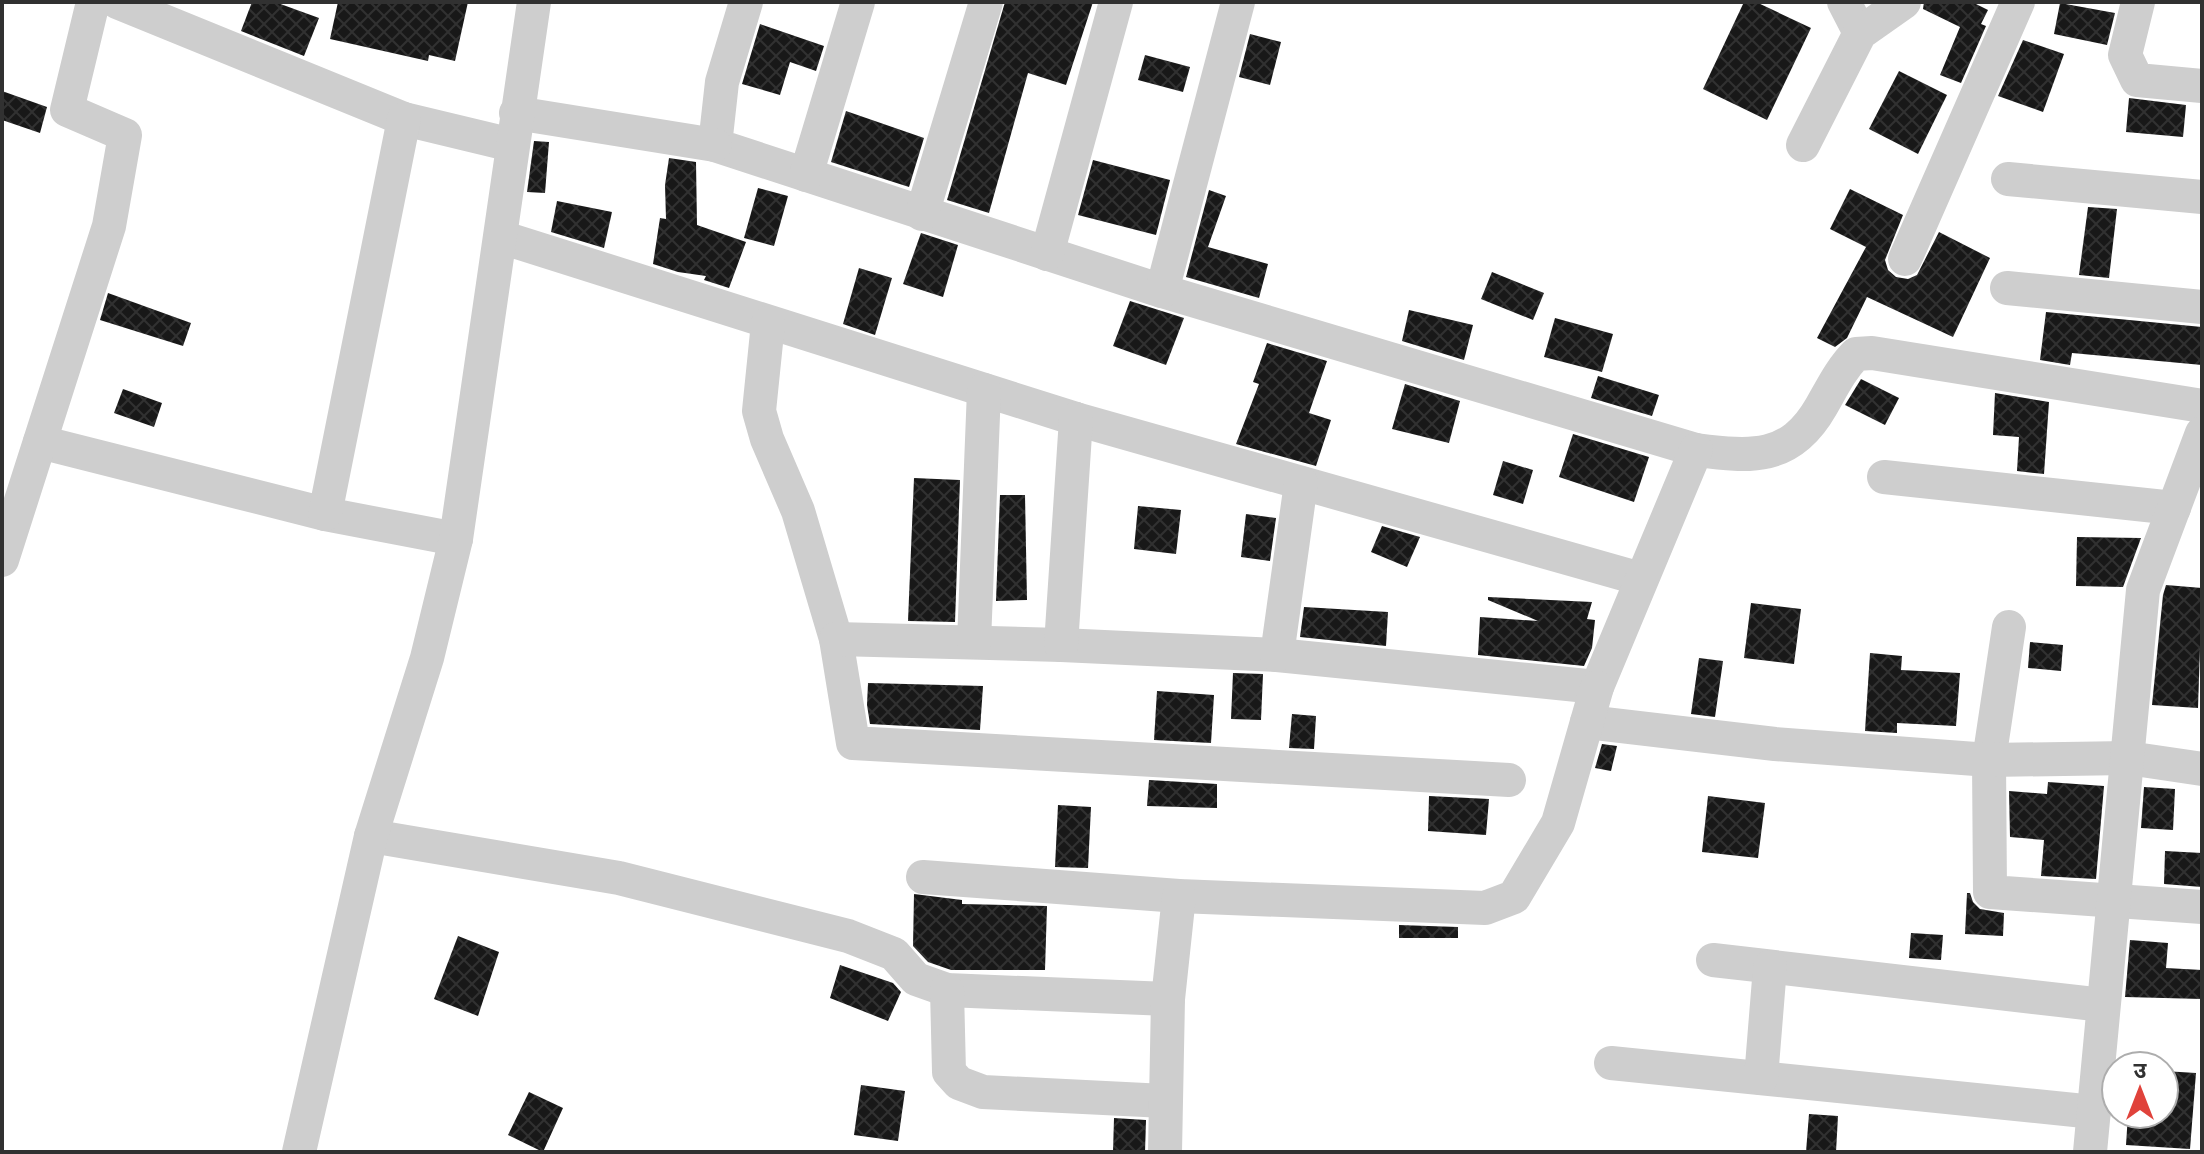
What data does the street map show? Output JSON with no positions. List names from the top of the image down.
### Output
{
  "north": "top"
}
